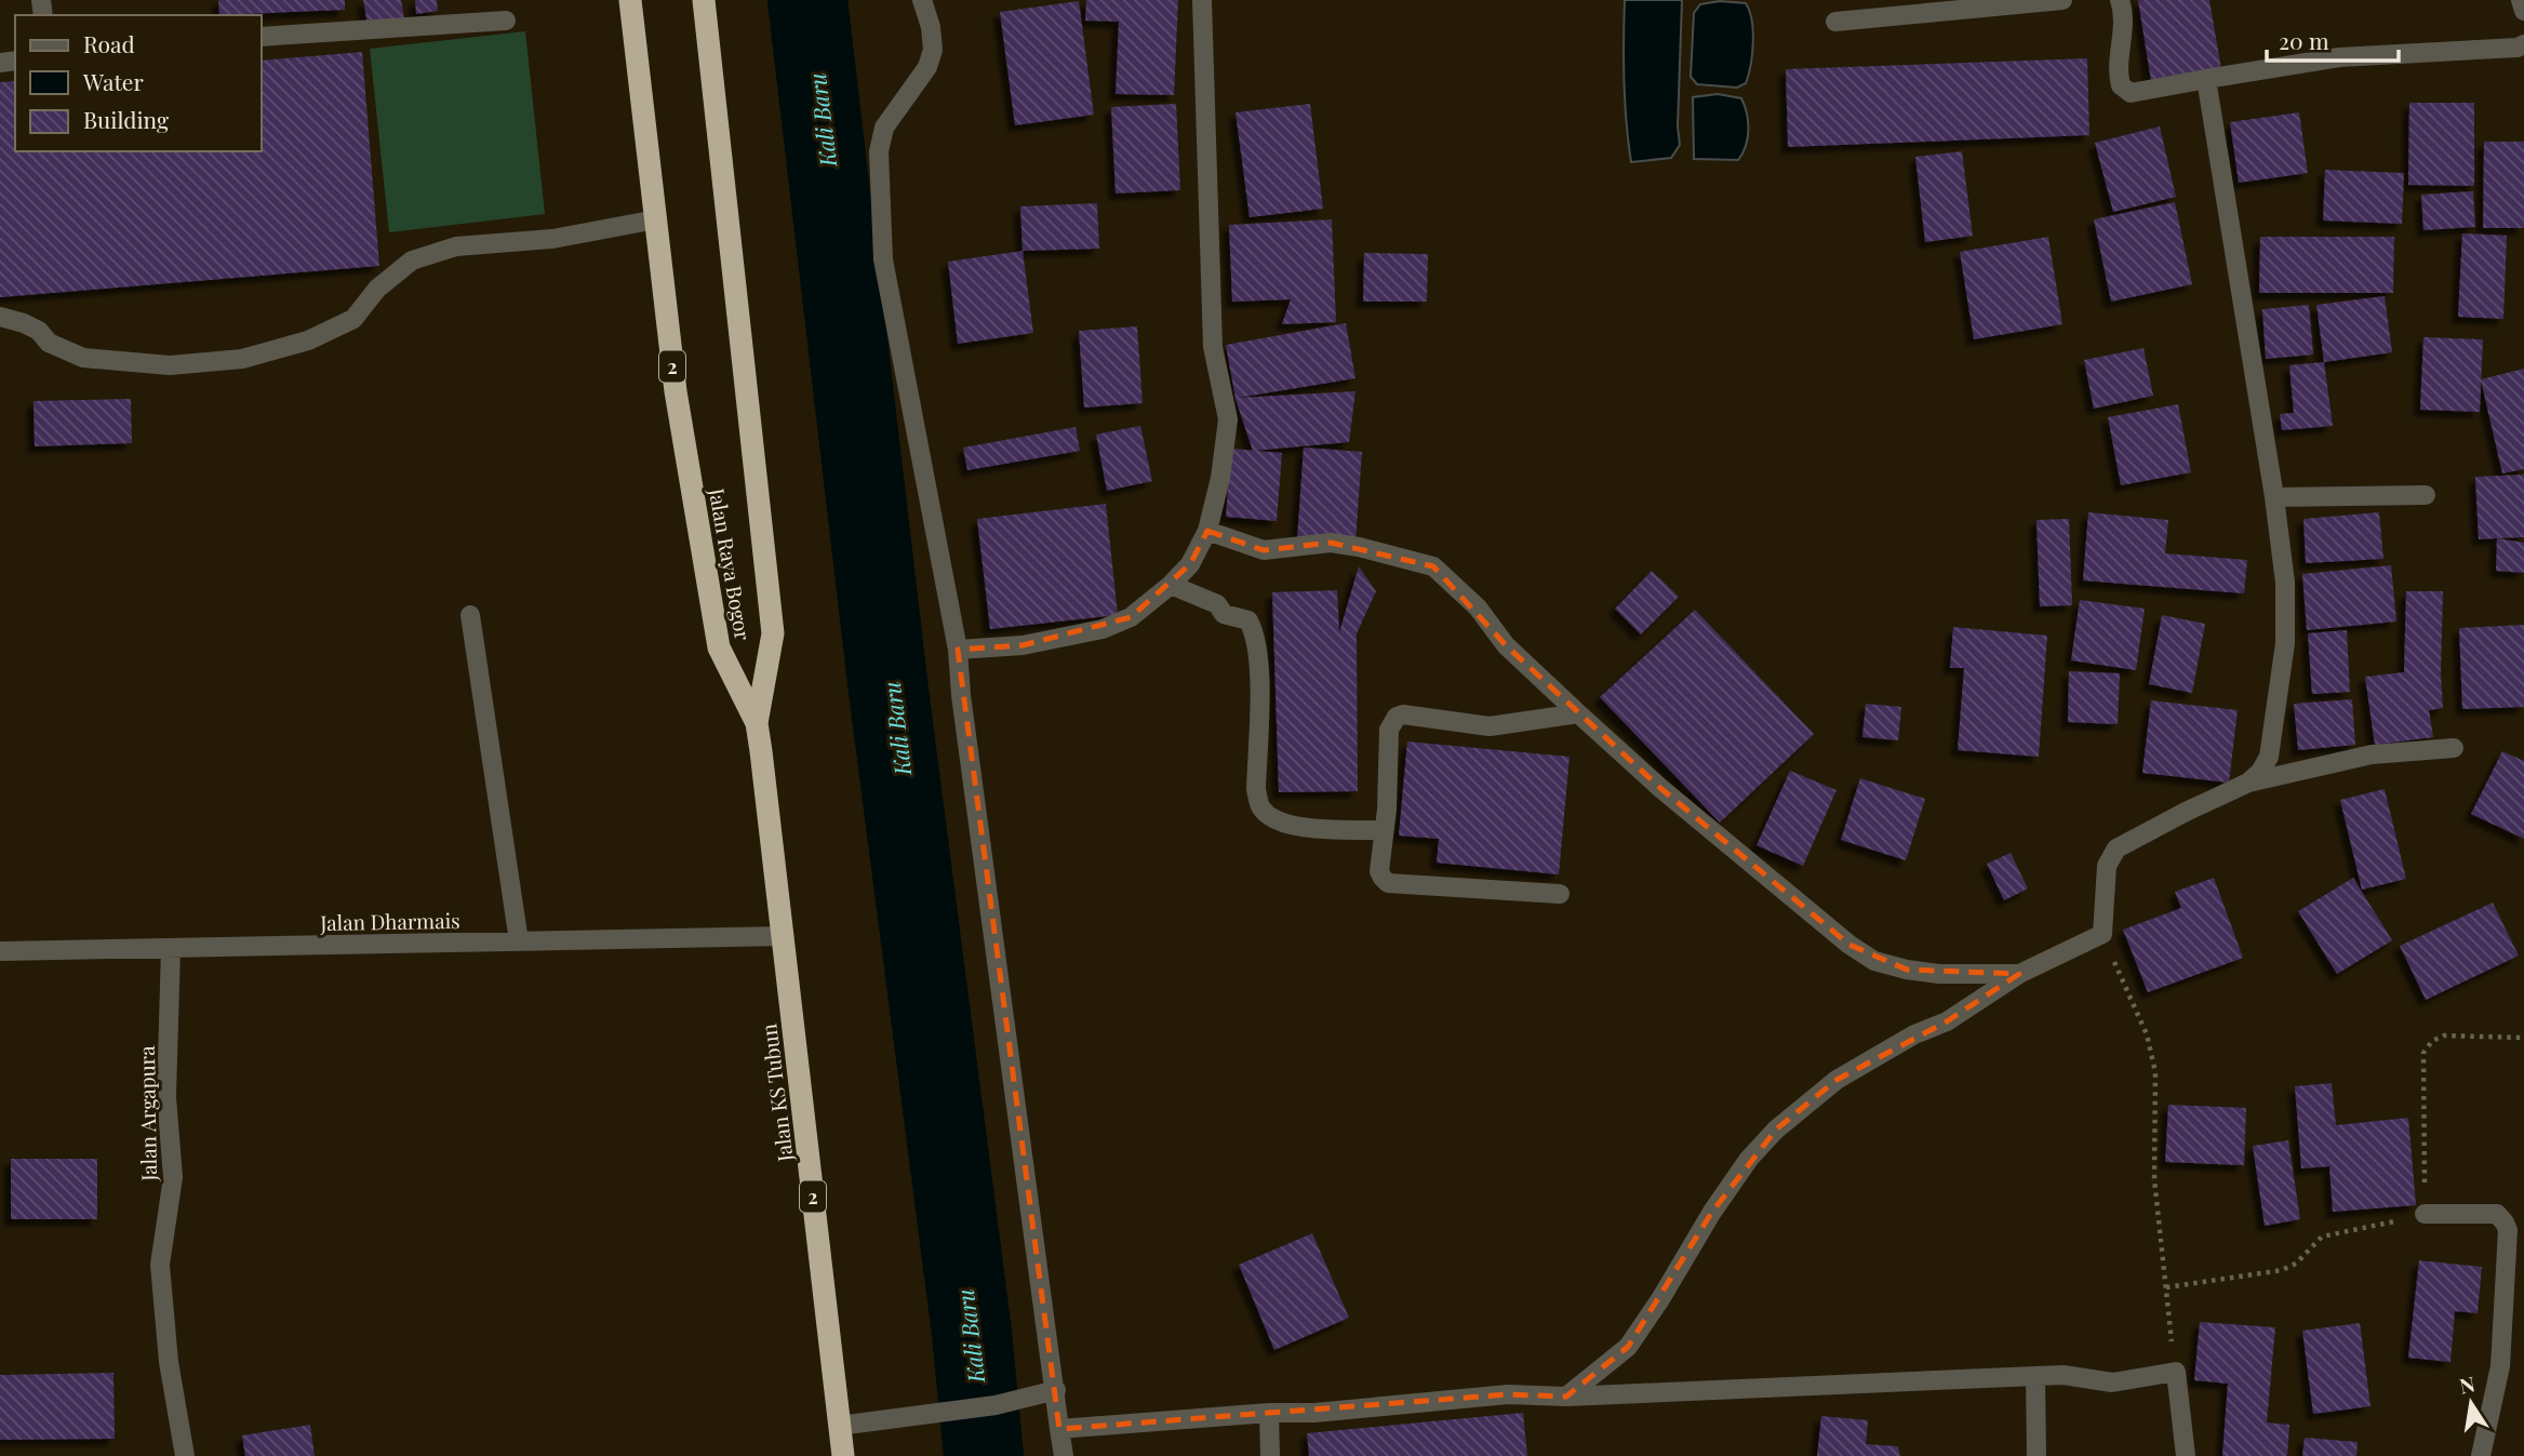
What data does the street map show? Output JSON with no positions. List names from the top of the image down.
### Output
{
  "streets": {
    "highway": ["2", "Jalan Raya Bogor", "Jalan KS Tubun"],
    "street": ["Jalan Dharmais", "Jalan Argapura"]
  },
  "crossings": [
    ["Jalan Raya Bogor", "Jalan KS Tubun"],
    ["Jalan Dharmais", "Jalan KS Tubun"],
    ["Jalan Dharmais", "Jalan Argapura"]
  ],
  "water": ["Kali Baru"],
  "legend": ["Road", "Water", "Building"],
  "scale_bar": "20 m",
  "north": "top"
}
